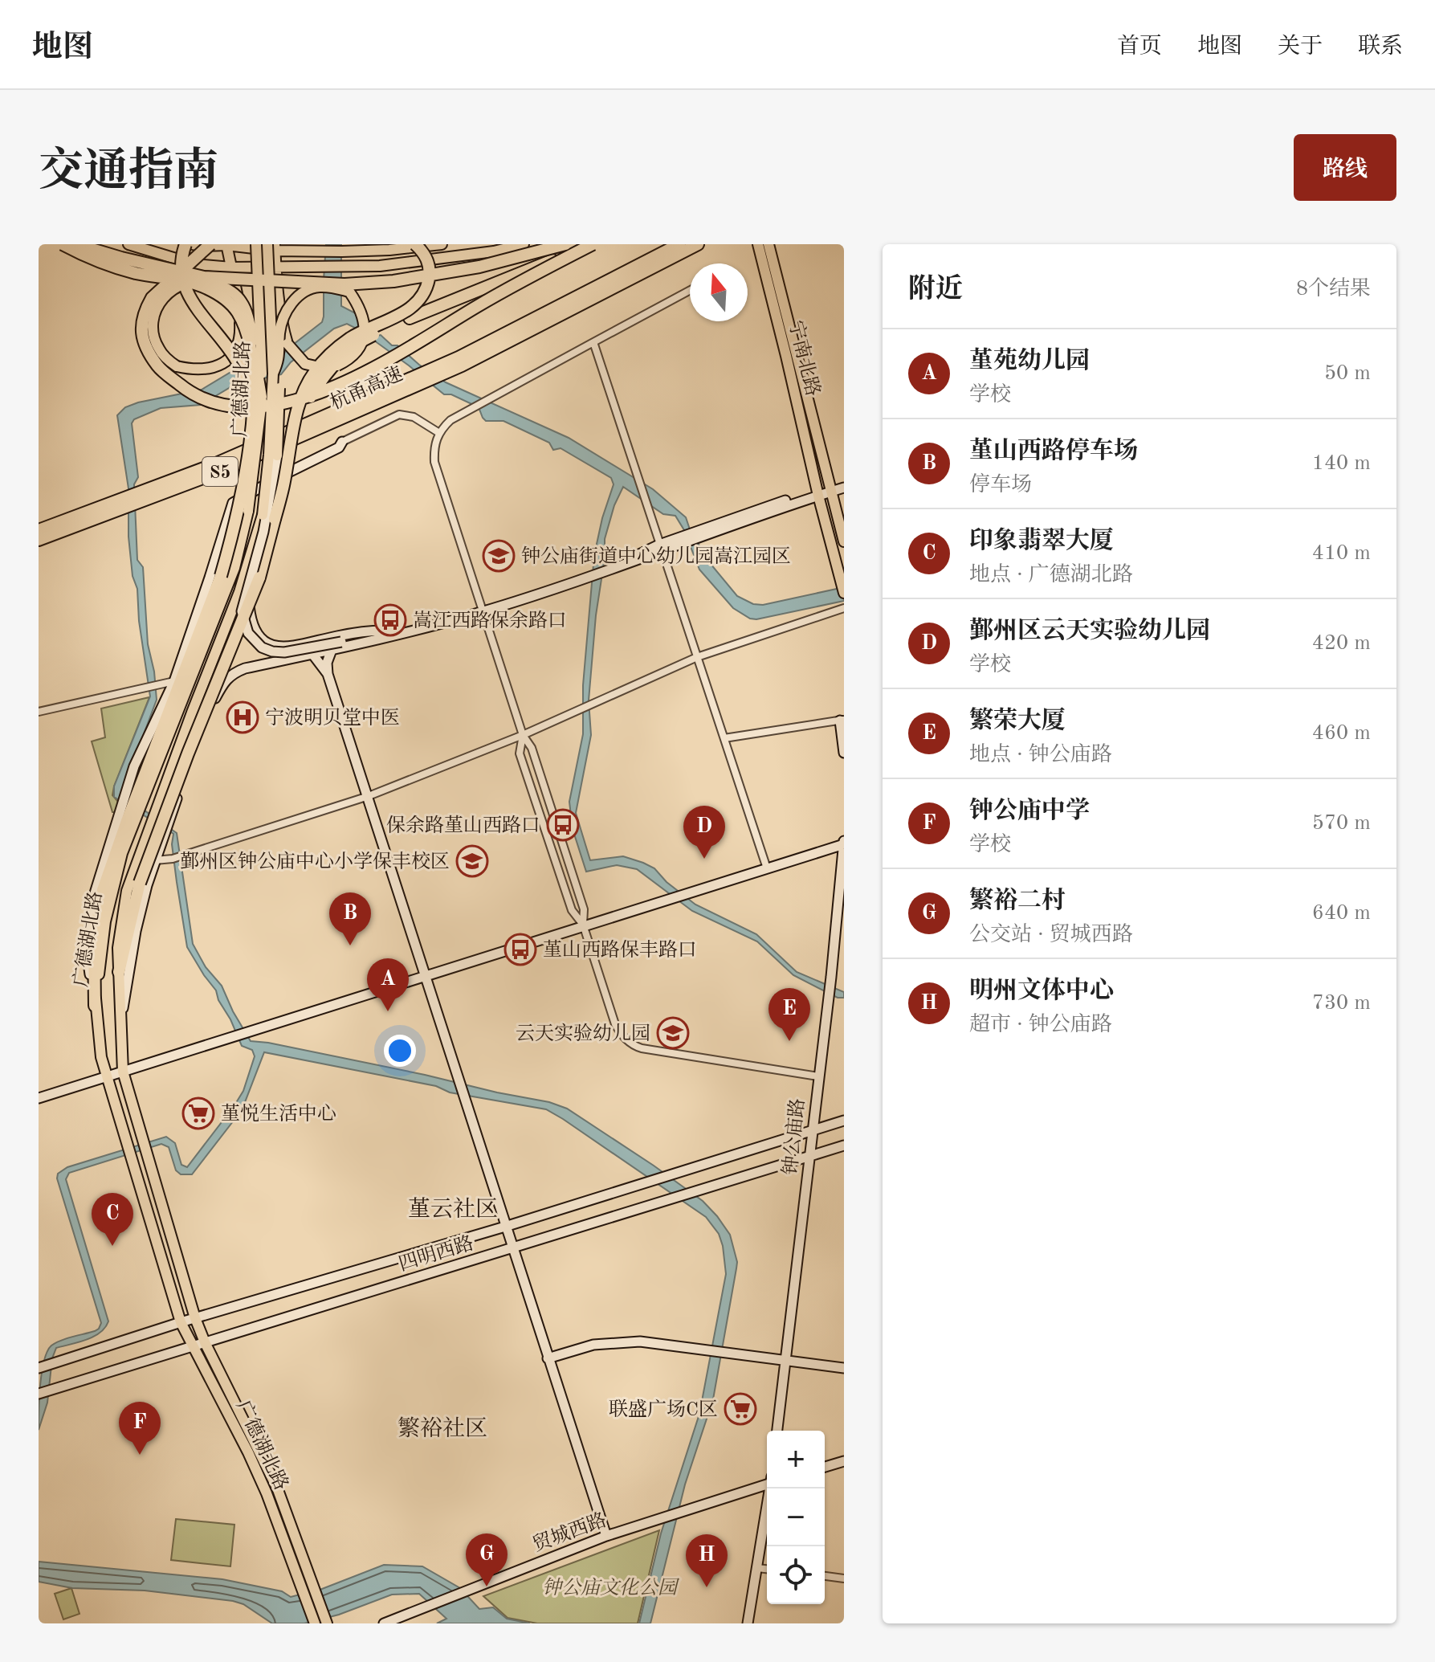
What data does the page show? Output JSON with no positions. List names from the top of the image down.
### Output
{
  "streets": {
    "highway": ["杭甬高速", "S5"],
    "main road": ["宁南北路", "广德湖北路"],
    "street": ["钟公庙路", "四明西路", "贸城西路"]
  },
  "crossings": [
    ["广德湖北路", "四明西路"],
    ["钟公庙路", "四明西路"]
  ],
  "districts": ["堇云社区", "繁裕社区"],
  "parks": ["钟公庙文化公园"],
  "places": {
    "school or university": ["钟公庙街道中心幼儿园嵩江园区", "鄞州区钟公庙中心小学保丰校区", "云天实验幼儿园"],
    "bus stop": ["嵩江西路保余路口", "保余路堇山西路口", "堇山西路保丰路口"],
    "hospital": ["宁波明贝堂中医"],
    "supermarket": ["堇悦生活中心", "联盛广场C区"]
  },
  "north": "top",
  "page": {
    "header": "地图",
    "nav": [
      "首页",
      "地图",
      "关于",
      "联系"
    ],
    "title": "交通指南",
    "buttons": "路线",
    "heading": ["附近", "8个结果"],
    "list": [
      {
        "mark": "A",
        "name": "堇苑幼儿园",
        "note": "学校",
        "value": "50 m"
      },
      {
        "mark": "B",
        "name": "堇山西路停车场",
        "note": "停车场",
        "value": "140 m"
      },
      {
        "mark": "C",
        "name": "印象翡翠大厦",
        "note": "地点 · 广德湖北路",
        "value": "410 m"
      },
      {
        "mark": "D",
        "name": "鄞州区云天实验幼儿园",
        "note": "学校",
        "value": "420 m"
      },
      {
        "mark": "E",
        "name": "繁荣大厦",
        "note": "地点 · 钟公庙路",
        "value": "460 m"
      },
      {
        "mark": "F",
        "name": "钟公庙中学",
        "note": "学校",
        "value": "570 m"
      },
      {
        "mark": "G",
        "name": "繁裕二村",
        "note": "公交站 · 贸城西路",
        "value": "640 m"
      },
      {
        "mark": "H",
        "name": "明州文体中心",
        "note": "超市 · 钟公庙路",
        "value": "730 m"
      }
    ],
    "pins": [
      "D",
      "B",
      "A",
      "E",
      "C",
      "F",
      "G",
      "H"
    ],
    "map_buttons": ["+", "−"]
  }
}
